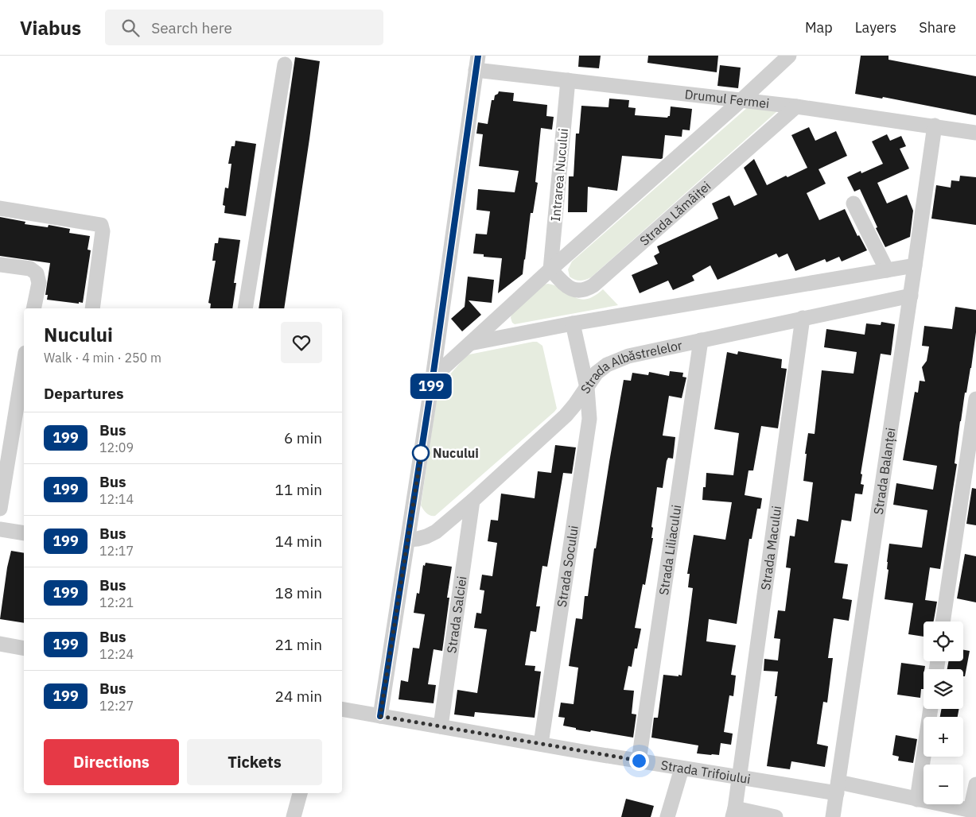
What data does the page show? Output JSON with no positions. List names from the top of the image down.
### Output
{
  "streets": {
    "street": [
      "Drumul Fermei",
      "Intrarea Nucului",
      "Strada Lămâiței",
      "Strada Albăstrelelor",
      "Strada Balanței",
      "Strada Macului",
      "Strada Liliacului",
      "Strada Socului",
      "Strada Salciei",
      "Strada Trifoiului"
    ]
  },
  "crossings": [
    ["Drumul Fermei", "Intrarea Nucului"],
    ["Drumul Fermei", "Strada Lămâiței"],
    ["Drumul Fermei", "Strada Balanței"],
    ["Intrarea Nucului", "Strada Lămâiței"],
    ["Strada Albăstrelelor", "Strada Balanței"],
    ["Strada Albăstrelelor", "Strada Macului"],
    ["Strada Albăstrelelor", "Strada Liliacului"],
    ["Strada Albăstrelelor", "Strada Socului"],
    ["Strada Albăstrelelor", "Strada Salciei"],
    ["Strada Balanței", "Strada Trifoiului"],
    ["Strada Macului", "Strada Trifoiului"],
    ["Strada Liliacului", "Strada Trifoiului"],
    ["Strada Socului", "Strada Trifoiului"],
    ["Strada Salciei", "Strada Trifoiului"]
  ],
  "places": ["Nucului"],
  "lines": ["bus line 199"],
  "page": {
    "header": "Viabus",
    "search": "Search here",
    "nav": ["Map", "Layers", "Share"],
    "on_map": "199",
    "heading": [
      ["Nucului", "Walk · 4 min · 250 m"],
      "Departures"
    ],
    "list": [
      {
        "mark": "199",
        "name": "Bus",
        "note": "12:09",
        "value": "6 min"
      },
      {
        "mark": "199",
        "name": "Bus",
        "note": "12:14",
        "value": "11 min"
      },
      {
        "mark": "199",
        "name": "Bus",
        "note": "12:17",
        "value": "14 min"
      },
      {
        "mark": "199",
        "name": "Bus",
        "note": "12:21",
        "value": "18 min"
      },
      {
        "mark": "199",
        "name": "Bus",
        "note": "12:24",
        "value": "21 min"
      },
      {
        "mark": "199",
        "name": "Bus",
        "note": "12:27",
        "value": "24 min"
      }
    ],
    "map_buttons": ["+", "−"],
    "buttons": ["Directions", "Tickets"]
  }
}
